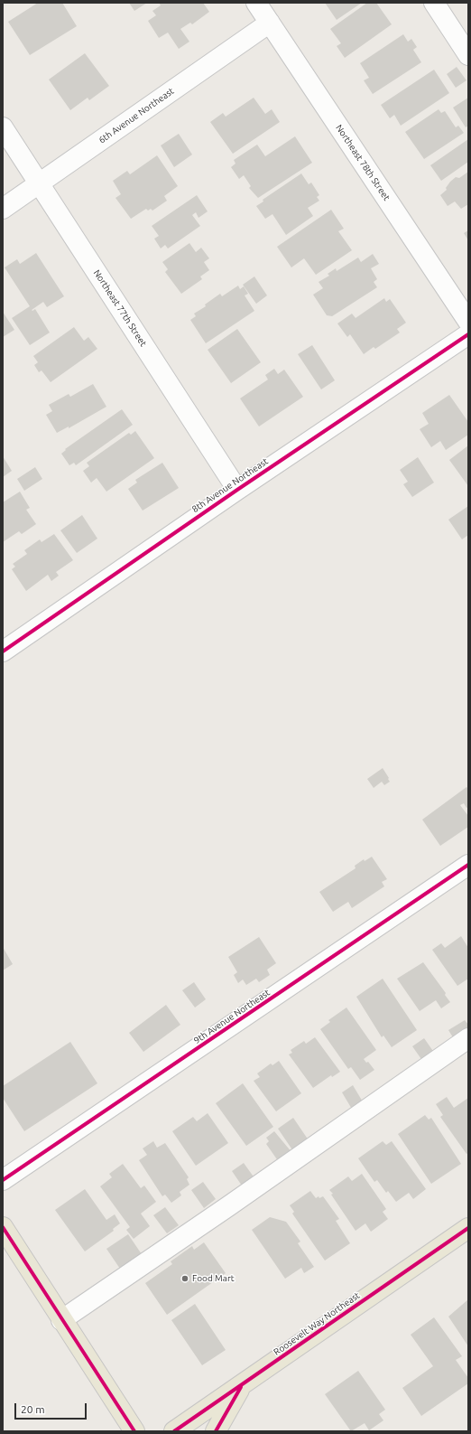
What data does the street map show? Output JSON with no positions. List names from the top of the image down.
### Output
{
  "streets": {
    "main road": ["Roosevelt Way Northeast"],
    "street": [
      "6th Avenue Northeast",
      "Northeast 78th Street",
      "Northeast 77th Street",
      "8th Avenue Northeast",
      "9th Avenue Northeast"
    ]
  },
  "crossings": [
    ["6th Avenue Northeast", "Northeast 78th Street"],
    ["6th Avenue Northeast", "Northeast 77th Street"],
    ["Northeast 77th Street", "8th Avenue Northeast"]
  ],
  "places": ["Food Mart"],
  "scale_bar": "20 m"
}
